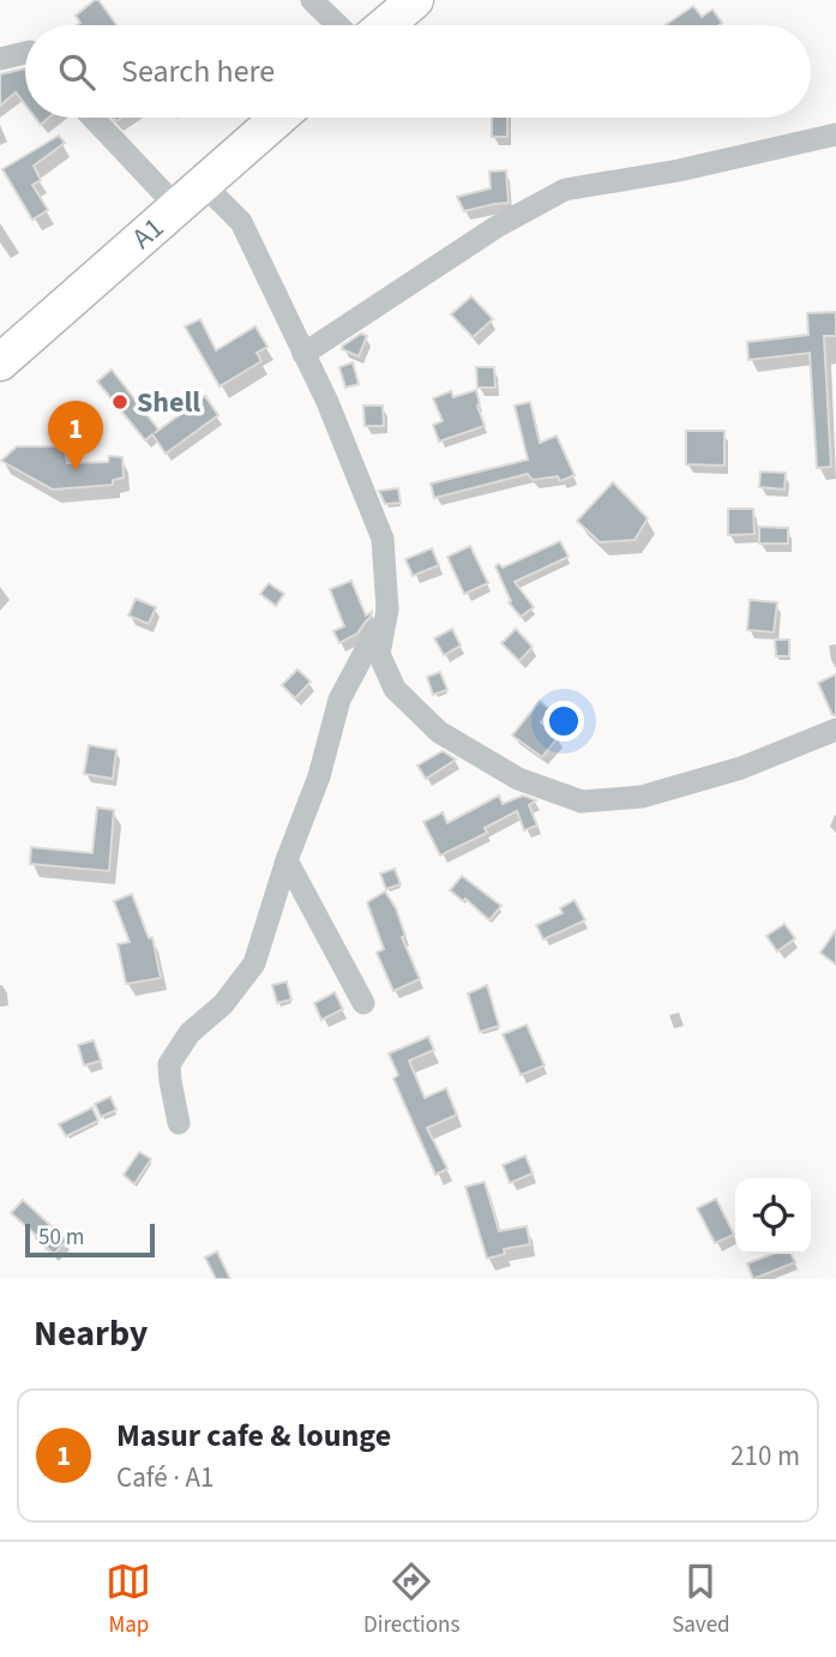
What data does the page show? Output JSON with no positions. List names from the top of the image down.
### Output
{
  "streets": {
    "highway": ["A1"]
  },
  "places": ["Shell"],
  "scale_bar": "50 m",
  "page": {
    "search": "Search here",
    "pins": "1",
    "scale": "50 m",
    "heading": "Nearby",
    "list": [
      {
        "mark": "1",
        "name": "Masur cafe & lounge",
        "note": "Café · A1",
        "value": "210 m"
      }
    ],
    "nav": ["Map", "Directions", "Saved"]
  }
}
